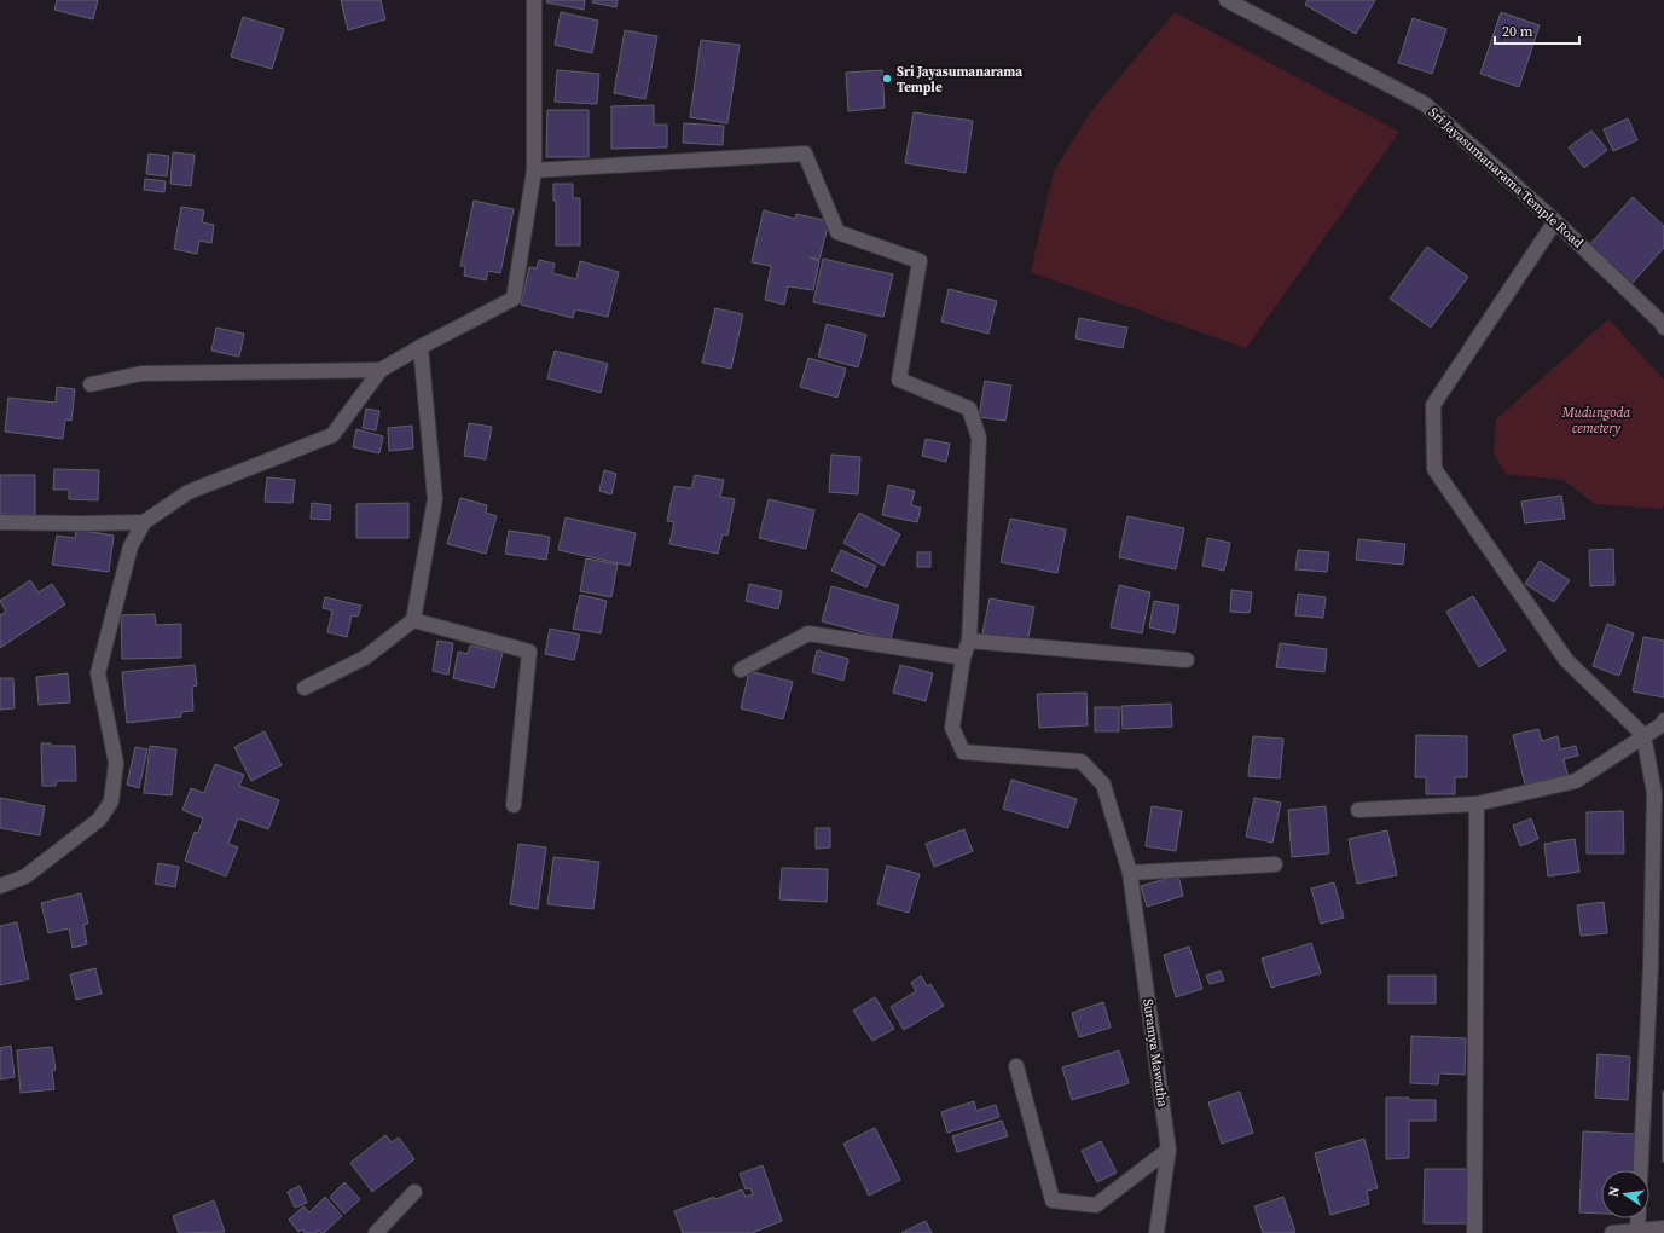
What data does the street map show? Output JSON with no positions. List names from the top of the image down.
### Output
{
  "streets": {
    "street": ["Sri Jayasumanarama Temple Road", "Suramya Mawatha"]
  },
  "parks": ["Mudungoda cemetery"],
  "places": ["Sri Jayasumanarama Temple"],
  "scale_bar": "20 m",
  "north": "left"
}
